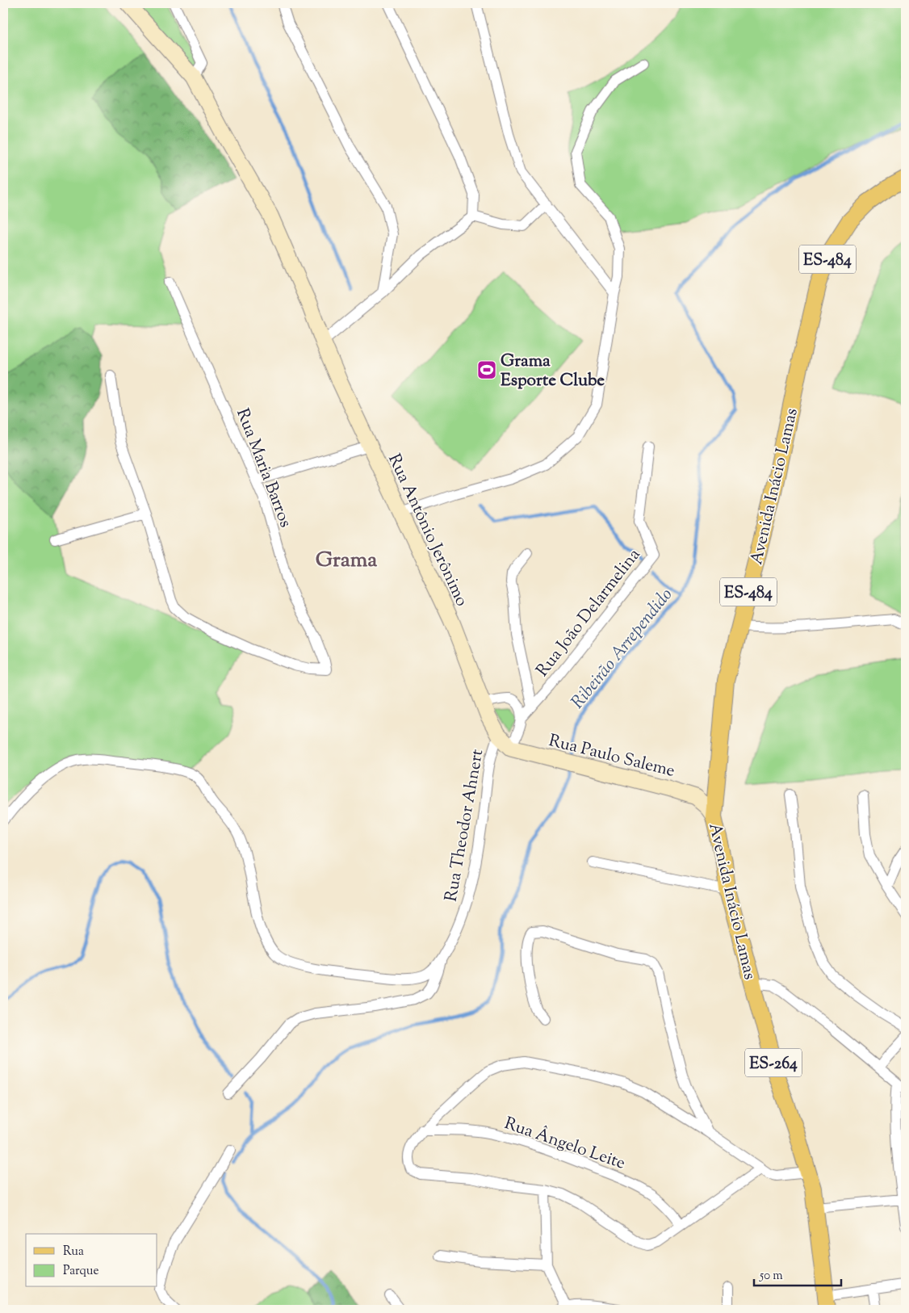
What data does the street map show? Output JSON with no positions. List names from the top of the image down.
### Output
{
  "streets": {
    "main road": [
      "ES-484",
      "Avenida Inácio Lamas",
      "Rua Antônio Jerônimo",
      "Rua Paulo Saleme",
      "ES-264"
    ],
    "street": [
      "Rua Maria Barros",
      "Rua João Delarmelina",
      "Rua Theodor Ahnert",
      "Rua Ângelo Leite"
    ]
  },
  "crossings": [
    ["Avenida Inácio Lamas", "Rua Paulo Saleme"],
    ["Rua Antônio Jerônimo", "Rua Theodor Ahnert"]
  ],
  "districts": ["Grama"],
  "water": ["Ribeirão Arrependido"],
  "places": {
    "sports": ["Grama Esporte Clube"]
  },
  "legend": ["Rua", "Parque"],
  "scale_bar": "50 m"
}
